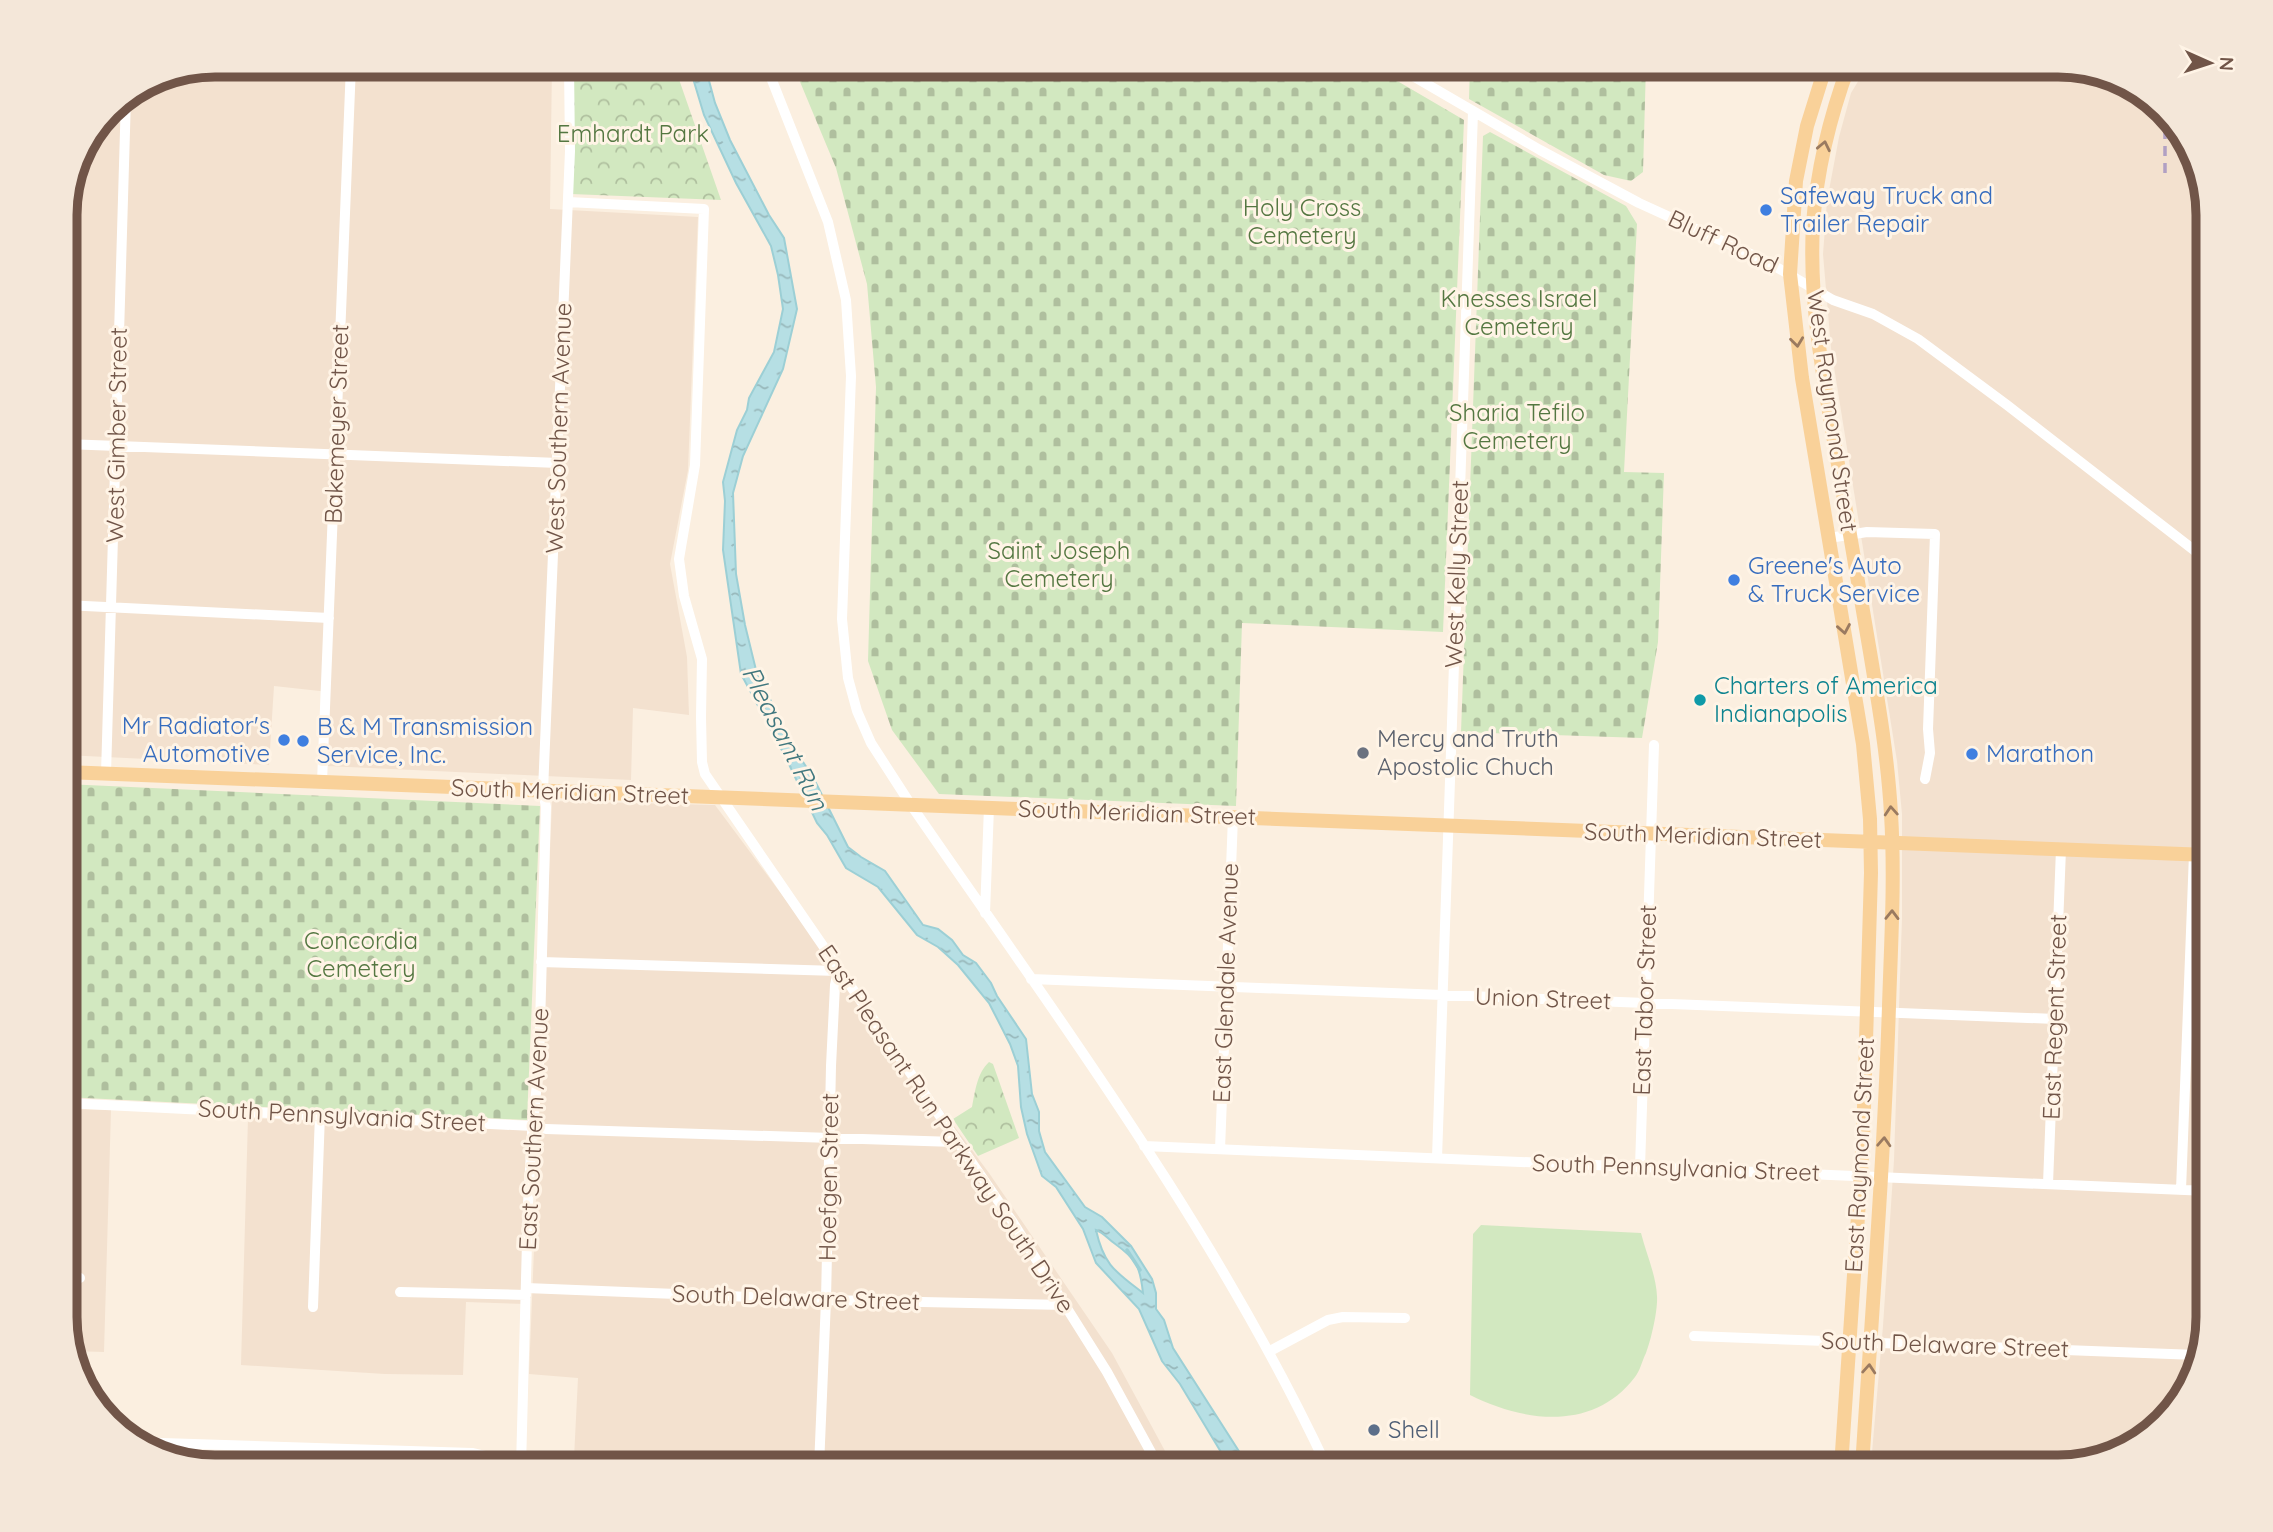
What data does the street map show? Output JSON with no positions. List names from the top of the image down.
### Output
{
  "streets": {
    "main road": ["West Raymond Street", "South Meridian Street", "East Raymond Street"],
    "street": [
      "Bluff Road",
      "Bakemeyer Street",
      "West Southern Avenue",
      "West Gimber Street",
      "West Kelly Street",
      "East Glendale Avenue",
      "Union Street",
      "East Tabor Street",
      "East Regent Street",
      "South Pennsylvania Street",
      "East Southern Avenue",
      "East Pleasant Run Parkway South Drive",
      "Hoefgen Street",
      "South Delaware Street"
    ]
  },
  "crossings": [
    ["Bluff Road", "West Raymond Street"],
    ["Bluff Road", "West Kelly Street"],
    ["West Raymond Street", "South Meridian Street"],
    ["West Raymond Street", "East Raymond Street"],
    ["Bakemeyer Street", "South Meridian Street"],
    ["West Southern Avenue", "South Meridian Street"],
    ["West Southern Avenue", "East Southern Avenue"],
    ["West Southern Avenue", "East Pleasant Run Parkway South Drive"],
    ["West Gimber Street", "South Meridian Street"],
    ["West Kelly Street", "South Meridian Street"],
    ["West Kelly Street", "Union Street"],
    ["West Kelly Street", "South Pennsylvania Street"],
    ["South Meridian Street", "East Glendale Avenue"],
    ["South Meridian Street", "East Tabor Street"],
    ["South Meridian Street", "East Regent Street"],
    ["South Meridian Street", "East Southern Avenue"],
    ["South Meridian Street", "East Pleasant Run Parkway South Drive"],
    ["South Meridian Street", "East Raymond Street"],
    ["East Glendale Avenue", "Union Street"],
    ["East Glendale Avenue", "South Pennsylvania Street"],
    ["Union Street", "East Tabor Street"],
    ["Union Street", "East Regent Street"],
    ["Union Street", "East Raymond Street"],
    ["East Tabor Street", "South Pennsylvania Street"],
    ["East Regent Street", "South Pennsylvania Street"],
    ["South Pennsylvania Street", "East Southern Avenue"],
    ["South Pennsylvania Street", "East Pleasant Run Parkway South Drive"],
    ["South Pennsylvania Street", "East Raymond Street"],
    ["South Pennsylvania Street", "Hoefgen Street"],
    ["East Southern Avenue", "South Delaware Street"],
    ["East Pleasant Run Parkway South Drive", "Hoefgen Street"],
    ["East Pleasant Run Parkway South Drive", "South Delaware Street"],
    ["East Raymond Street", "South Delaware Street"],
    ["Hoefgen Street", "South Delaware Street"]
  ],
  "water": ["Pleasant Run"],
  "parks": [
    "Emhardt Park",
    "Holy Cross Cemetery",
    "Knesses Israel Cemetery",
    "Sharia Tefilo Cemetery",
    "Saint Joseph Cemetery",
    "Concordia Cemetery"
  ],
  "places": [
    "Safeway Truck and Trailer Repair",
    "Greene's Auto & Truck Service",
    "Charters of America Indianapolis",
    "Mr Radiator's Automotive",
    "B & M Transmission Service, Inc.",
    "Mercy and Truth Apostolic Chuch",
    "Marathon",
    "Shell"
  ],
  "north": "right"
}
